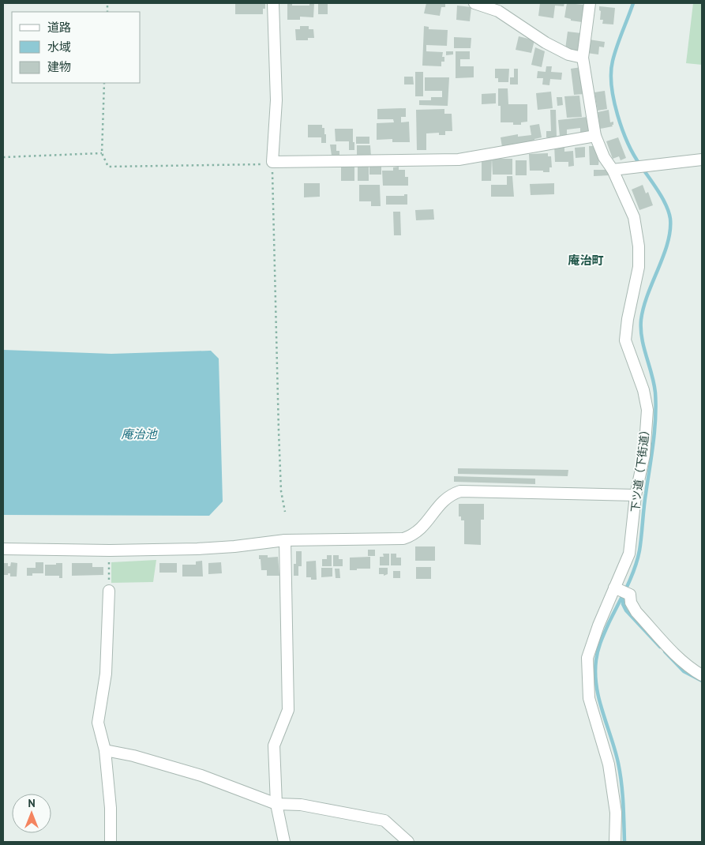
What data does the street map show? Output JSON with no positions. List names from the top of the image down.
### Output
{
  "streets": {
    "street": ["下ツ道（下街道）"]
  },
  "districts": ["庵治町"],
  "water": ["庵治池"],
  "legend": ["道路", "水域", "建物"],
  "north": "top"
}
